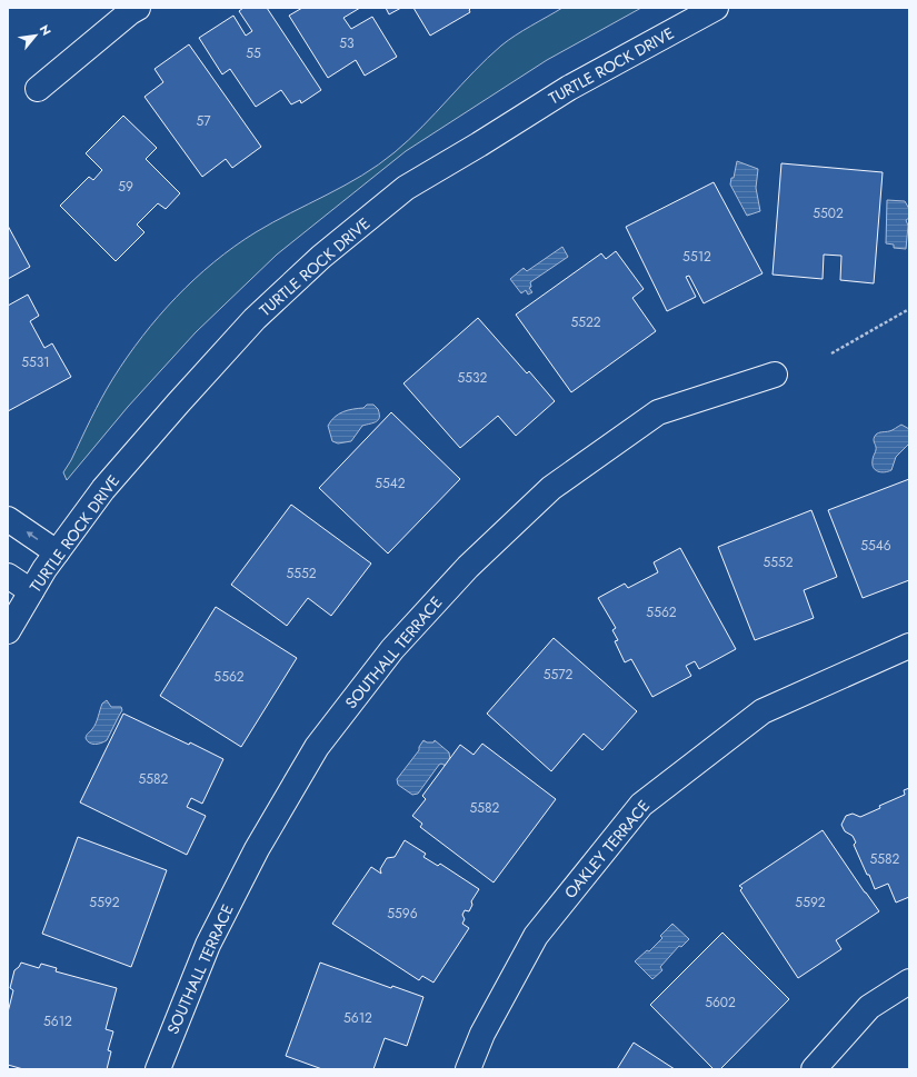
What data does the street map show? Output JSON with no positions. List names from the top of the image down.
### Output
{
  "streets": {
    "street": ["TURTLE ROCK DRIVE", "SOUTHALL TERRACE", "OAKLEY TERRACE"]
  },
  "house_numbers": [
    "53",
    "55",
    "57",
    "59",
    "5502",
    "5512",
    "5522",
    "5531",
    "5532",
    "5542",
    "5546",
    "5552",
    "5552",
    "5562",
    "5572",
    "5562",
    "5582",
    "5582",
    "5582",
    "5592",
    "5592",
    "5596",
    "5602",
    "5612",
    "5612"
  ],
  "north": "top right"
}
